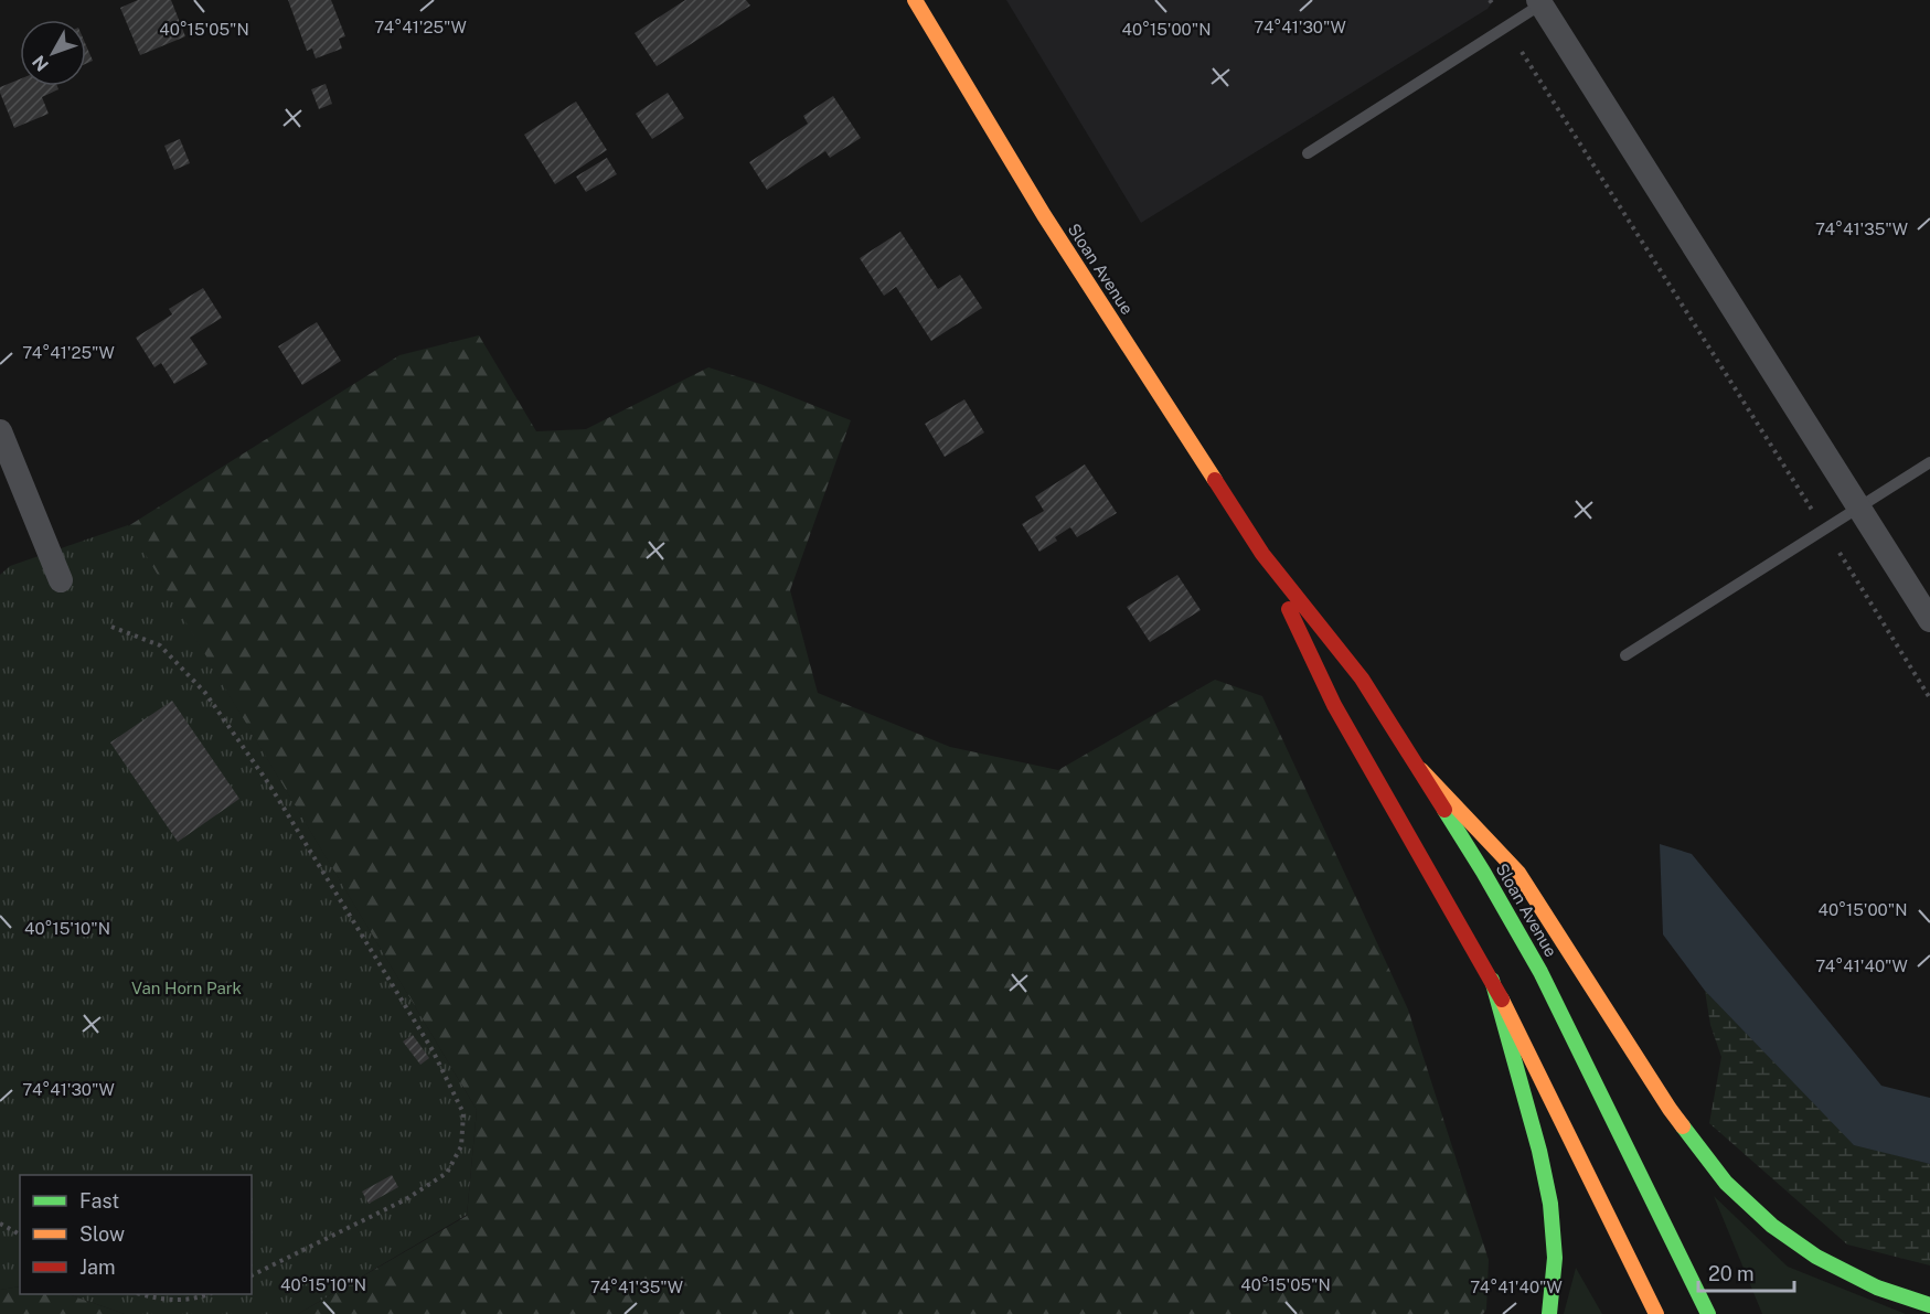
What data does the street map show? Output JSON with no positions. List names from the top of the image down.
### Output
{
  "streets": {
    "main road": ["Sloan Avenue"]
  },
  "parks": ["Van Horn Park"],
  "legend": ["Fast", "Slow", "Jam"],
  "scale_bar": "20 m",
  "north": "bottom left",
  "coordinates": [
    "74°41'25\"W",
    "74°41'30\"W",
    "40°15'05\"N",
    "40°15'00\"N",
    "74°41'35\"W",
    "40°15'10\"N",
    "74°41'40\"W"
  ]
}
